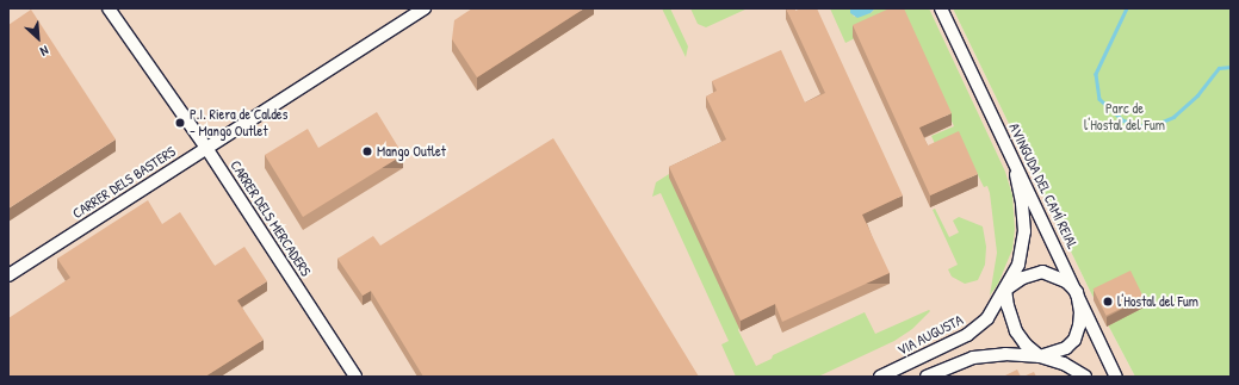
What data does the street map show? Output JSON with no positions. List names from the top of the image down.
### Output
{
  "streets": {
    "street": [
      "CARRER DELS BASTERS",
      "AVINGUDA DEL CAMÍ REIAL",
      "CARRER DELS MERCADERS",
      "VIA AUGUSTA"
    ]
  },
  "crossings": [
    ["CARRER DELS BASTERS", "CARRER DELS MERCADERS"],
    ["AVINGUDA DEL CAMÍ REIAL", "VIA AUGUSTA"]
  ],
  "parks": ["Parc de l'Hostal del Fum"],
  "places": ["P.I. Riera de Caldes - Mango Outlet", "Mango Outlet", "l'Hostal del Fum"],
  "north": "bottom right"
}
